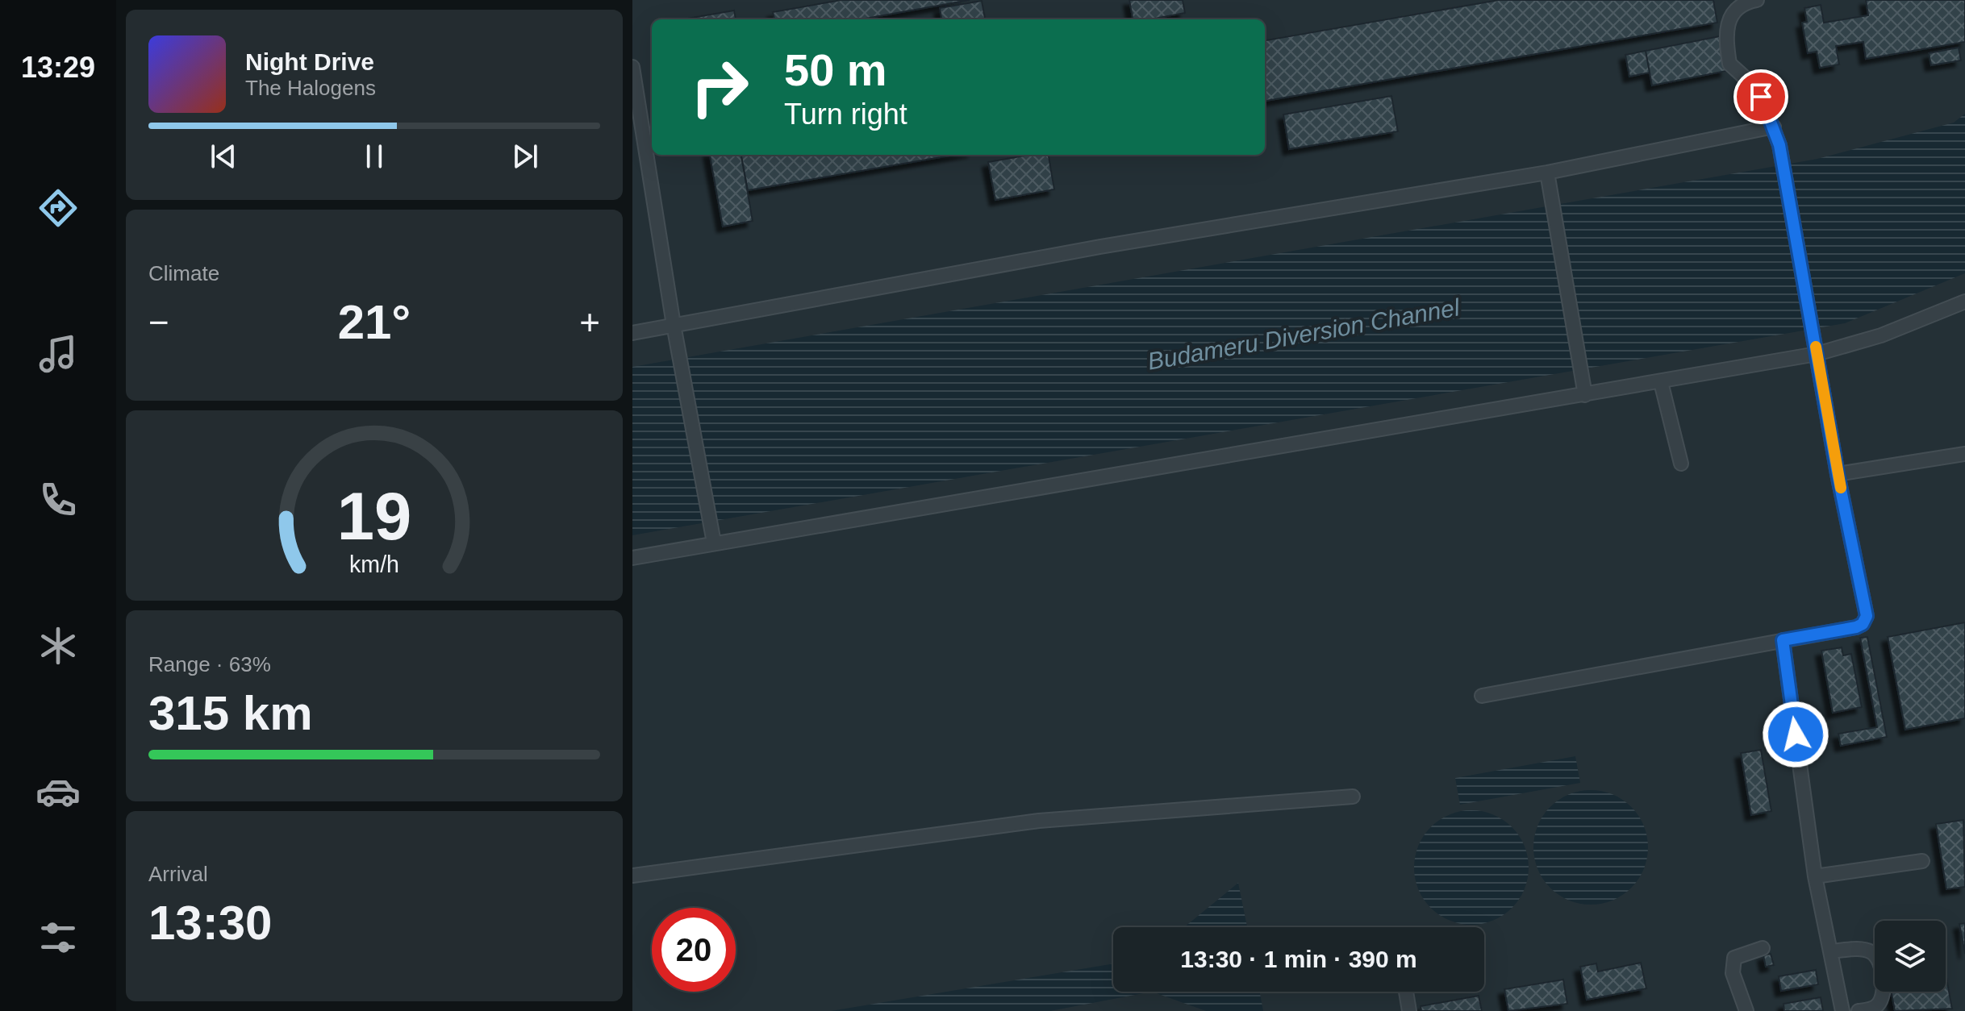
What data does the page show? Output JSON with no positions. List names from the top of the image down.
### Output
{
  "water": ["Budameru Diversion Channel"],
  "page": {
    "tabs": "13:29",
    "turn": ["50 m", "Turn right"],
    "song": ["Night Drive", "The Halogens"],
    "tile": [
      "Climate",
      ["Range · 63%", "315 km"],
      ["Arrival", "13:30"]
    ],
    "heat": ["−", "21°", "+"],
    "limit": "20",
    "trip": "13:30 · 1 min · 390 m",
    "gauge": ["19", "km/h"]
  }
}
